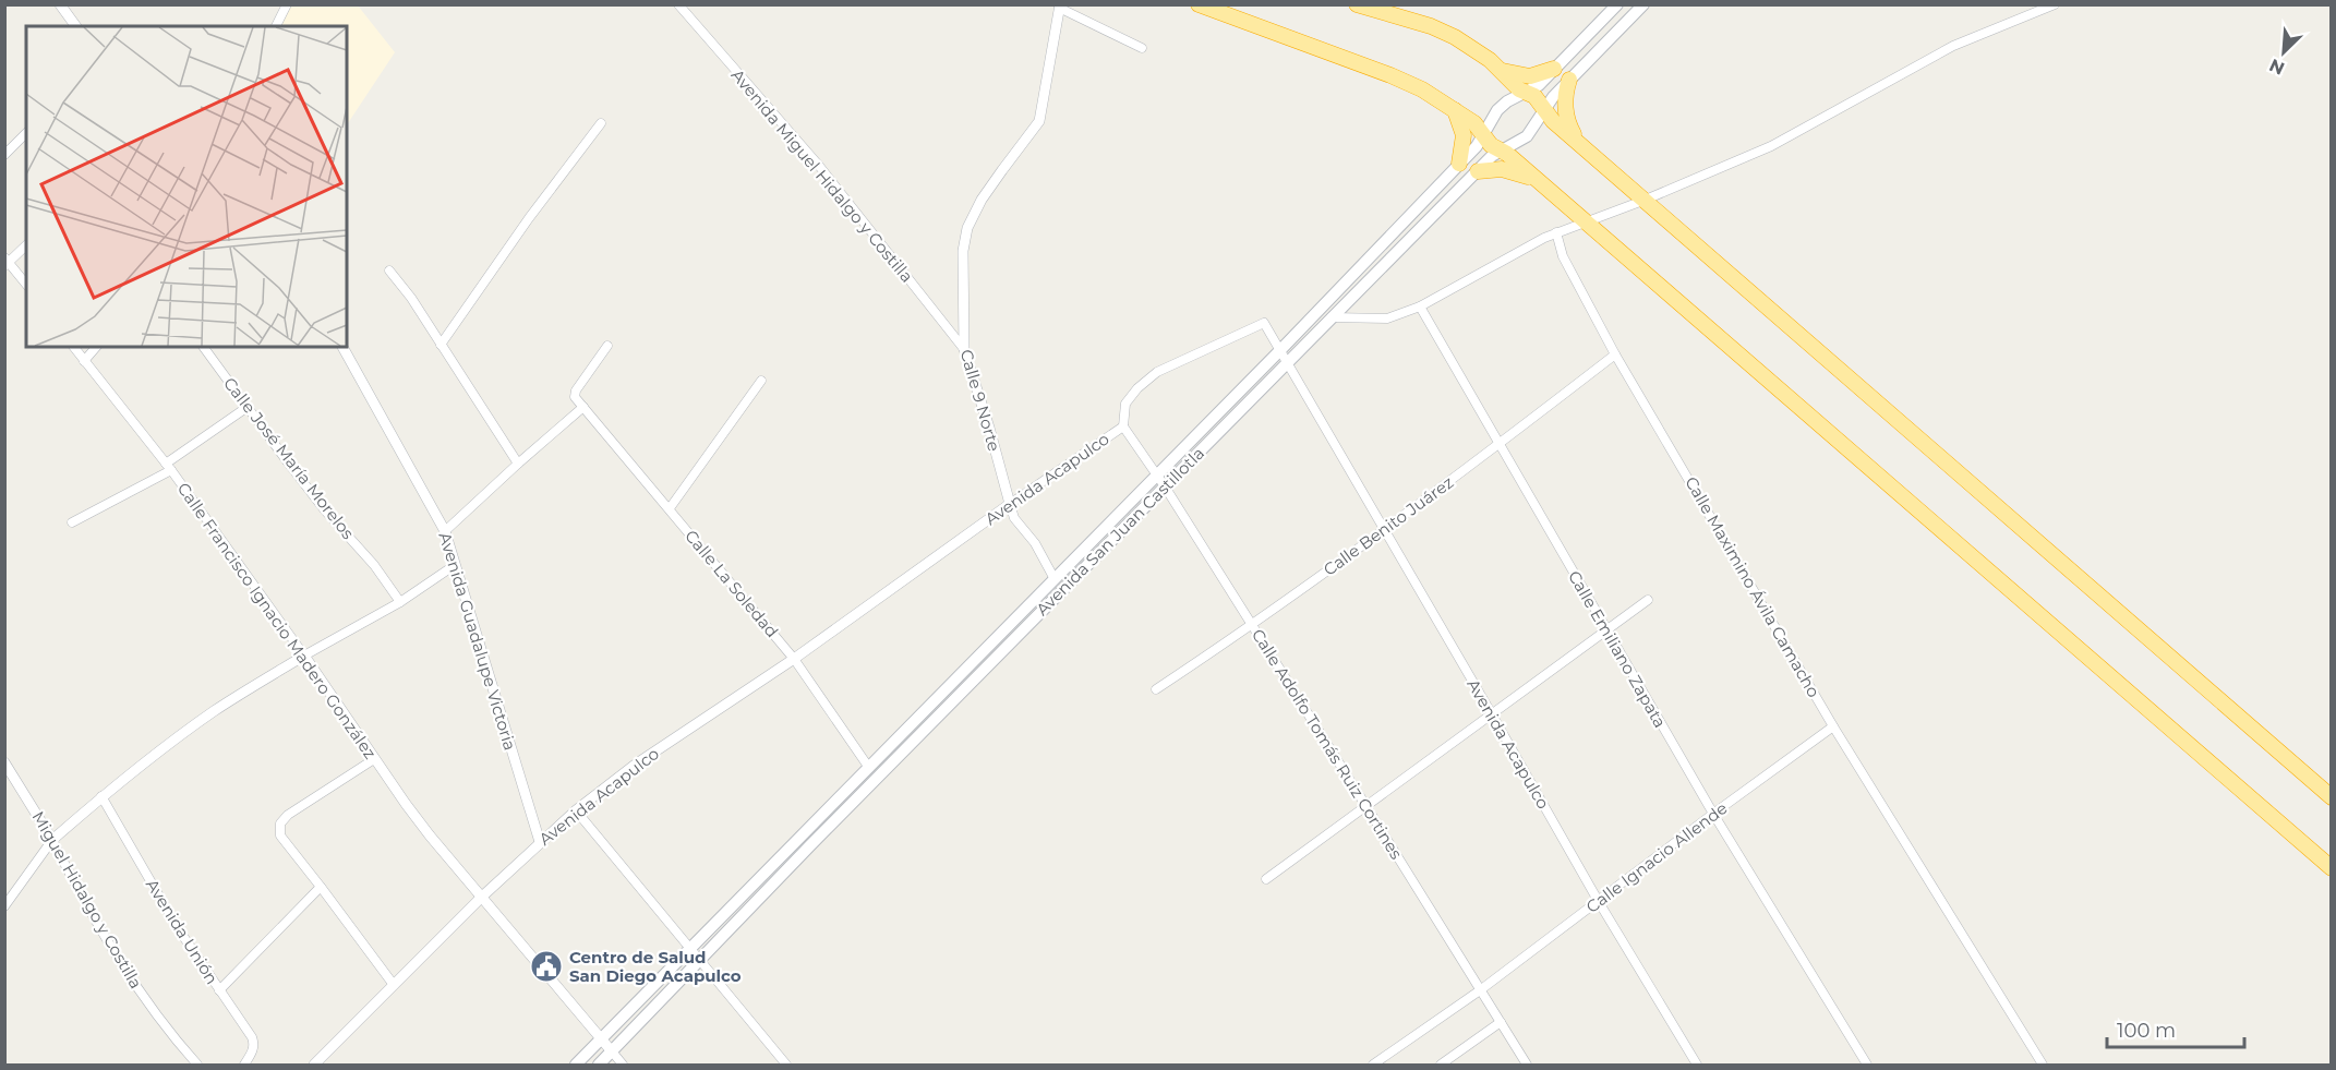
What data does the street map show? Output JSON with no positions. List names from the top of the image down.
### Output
{
  "streets": {
    "main road": ["Avenida San Juan Castillotla"],
    "street": [
      "Avenida Miguel Hidalgo y Costilla",
      "Calle 9 Norte",
      "Calle José María Morelos",
      "Avenida Acapulco",
      "Calle Benito Juárez",
      "Calle La Soledad",
      "Calle Maximino Ávila Camacho",
      "Calle Francisco Ignacio Madero González",
      "Avenida Guadalupe Victoria",
      "Calle Emiliano Zapata",
      "Calle Adolfo Tomás Ruiz Cortines",
      "Calle Ignacio Allende",
      "Miguel Hidalgo y Costilla",
      "Avenida Unión"
    ]
  },
  "crossings": [
    ["Avenida Miguel Hidalgo y Costilla", "Calle 9 Norte"],
    ["Calle 9 Norte", "Avenida Acapulco"],
    ["Avenida Acapulco", "Calle Benito Juárez"],
    ["Avenida Acapulco", "Avenida San Juan Castillotla"],
    ["Avenida Acapulco", "Calle La Soledad"],
    ["Avenida Acapulco", "Calle Francisco Ignacio Madero González"],
    ["Avenida Acapulco", "Avenida Guadalupe Victoria"],
    ["Avenida Acapulco", "Calle Adolfo Tomás Ruiz Cortines"],
    ["Avenida Acapulco", "Calle Ignacio Allende"],
    ["Calle Benito Juárez", "Calle Maximino Ávila Camacho"],
    ["Calle Benito Juárez", "Calle Emiliano Zapata"],
    ["Calle Benito Juárez", "Calle Adolfo Tomás Ruiz Cortines"],
    ["Avenida San Juan Castillotla", "Calle La Soledad"],
    ["Avenida San Juan Castillotla", "Calle Francisco Ignacio Madero González"],
    ["Avenida San Juan Castillotla", "Calle Adolfo Tomás Ruiz Cortines"],
    ["Calle Maximino Ávila Camacho", "Calle Ignacio Allende"],
    ["Calle Emiliano Zapata", "Calle Ignacio Allende"],
    ["Calle Adolfo Tomás Ruiz Cortines", "Calle Ignacio Allende"]
  ],
  "places": {
    "public building": ["Centro de Salud San Diego Acapulco"]
  },
  "scale_bar": "100 m",
  "north": "bottom left"
}
